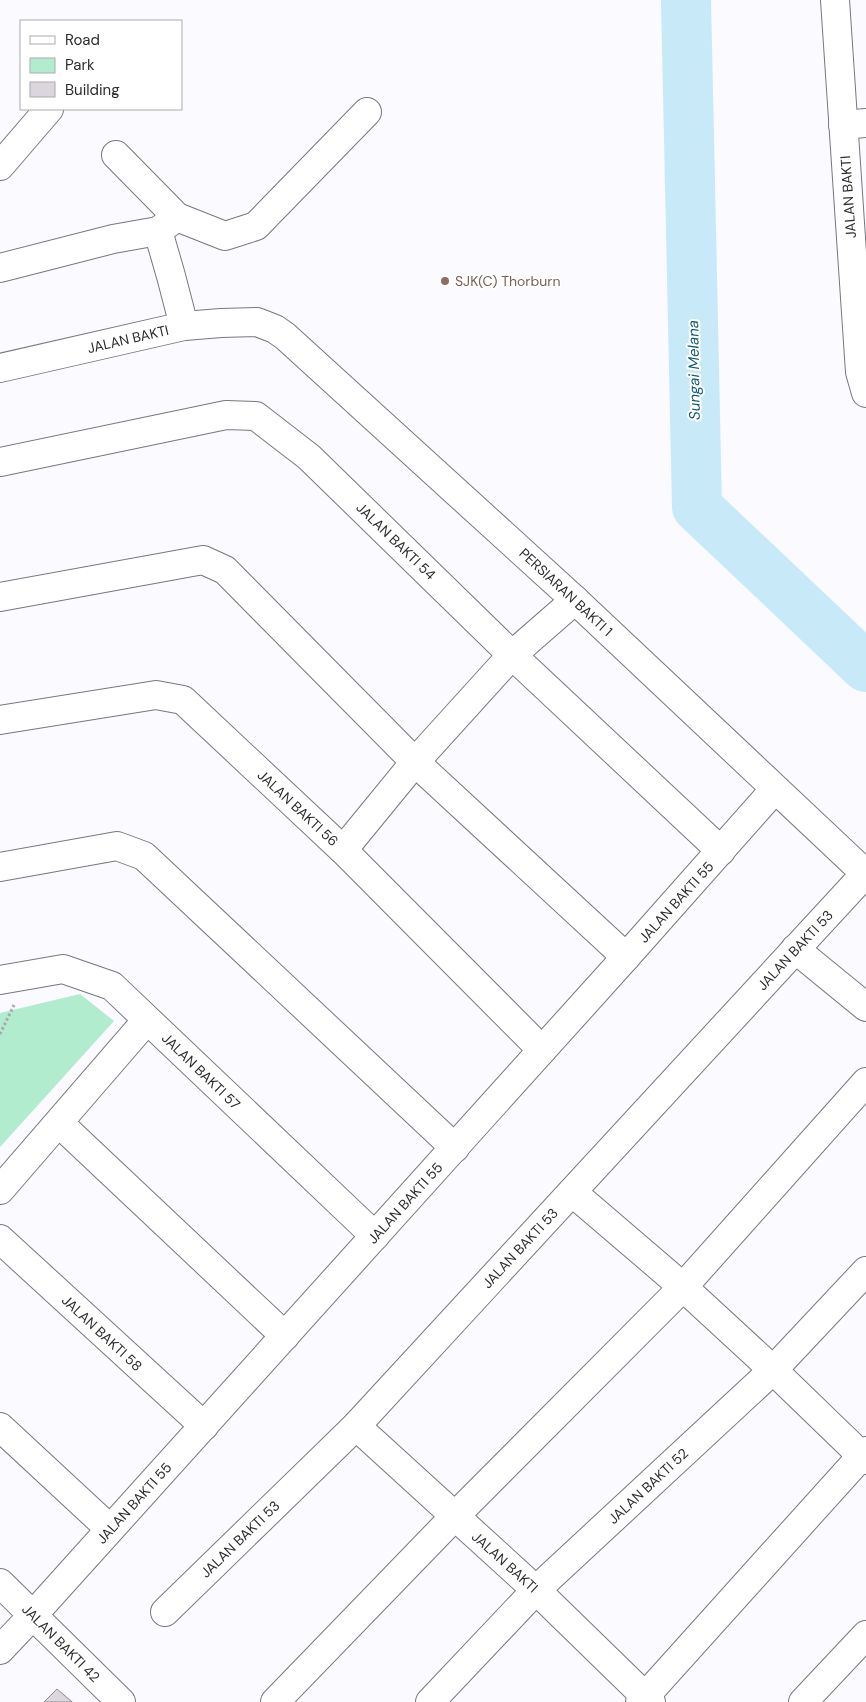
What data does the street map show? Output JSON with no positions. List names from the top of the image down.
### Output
{
  "streets": {
    "street": [
      "JALAN BAKTI",
      "JALAN BAKTI 54",
      "PERSIARAN BAKTI 1",
      "JALAN BAKTI 56",
      "JALAN BAKTI 55",
      "JALAN BAKTI 53",
      "JALAN BAKTI 57",
      "JALAN BAKTI 58",
      "JALAN BAKTI 52",
      "JALAN BAKTI 42"
    ]
  },
  "crossings": [
    ["JALAN BAKTI", "PERSIARAN BAKTI 1"],
    ["JALAN BAKTI", "JALAN BAKTI 53"],
    ["JALAN BAKTI", "JALAN BAKTI 52"],
    ["JALAN BAKTI 54", "JALAN BAKTI 55"],
    ["PERSIARAN BAKTI 1", "JALAN BAKTI 55"],
    ["PERSIARAN BAKTI 1", "JALAN BAKTI 53"],
    ["JALAN BAKTI 56", "JALAN BAKTI 55"],
    ["JALAN BAKTI 55", "JALAN BAKTI 57"],
    ["JALAN BAKTI 55", "JALAN BAKTI 58"],
    ["JALAN BAKTI 55", "JALAN BAKTI 42"]
  ],
  "water": ["Sungai Melana"],
  "places": ["SJK(C) Thorburn"],
  "legend": ["Road", "Park", "Building"]
}
